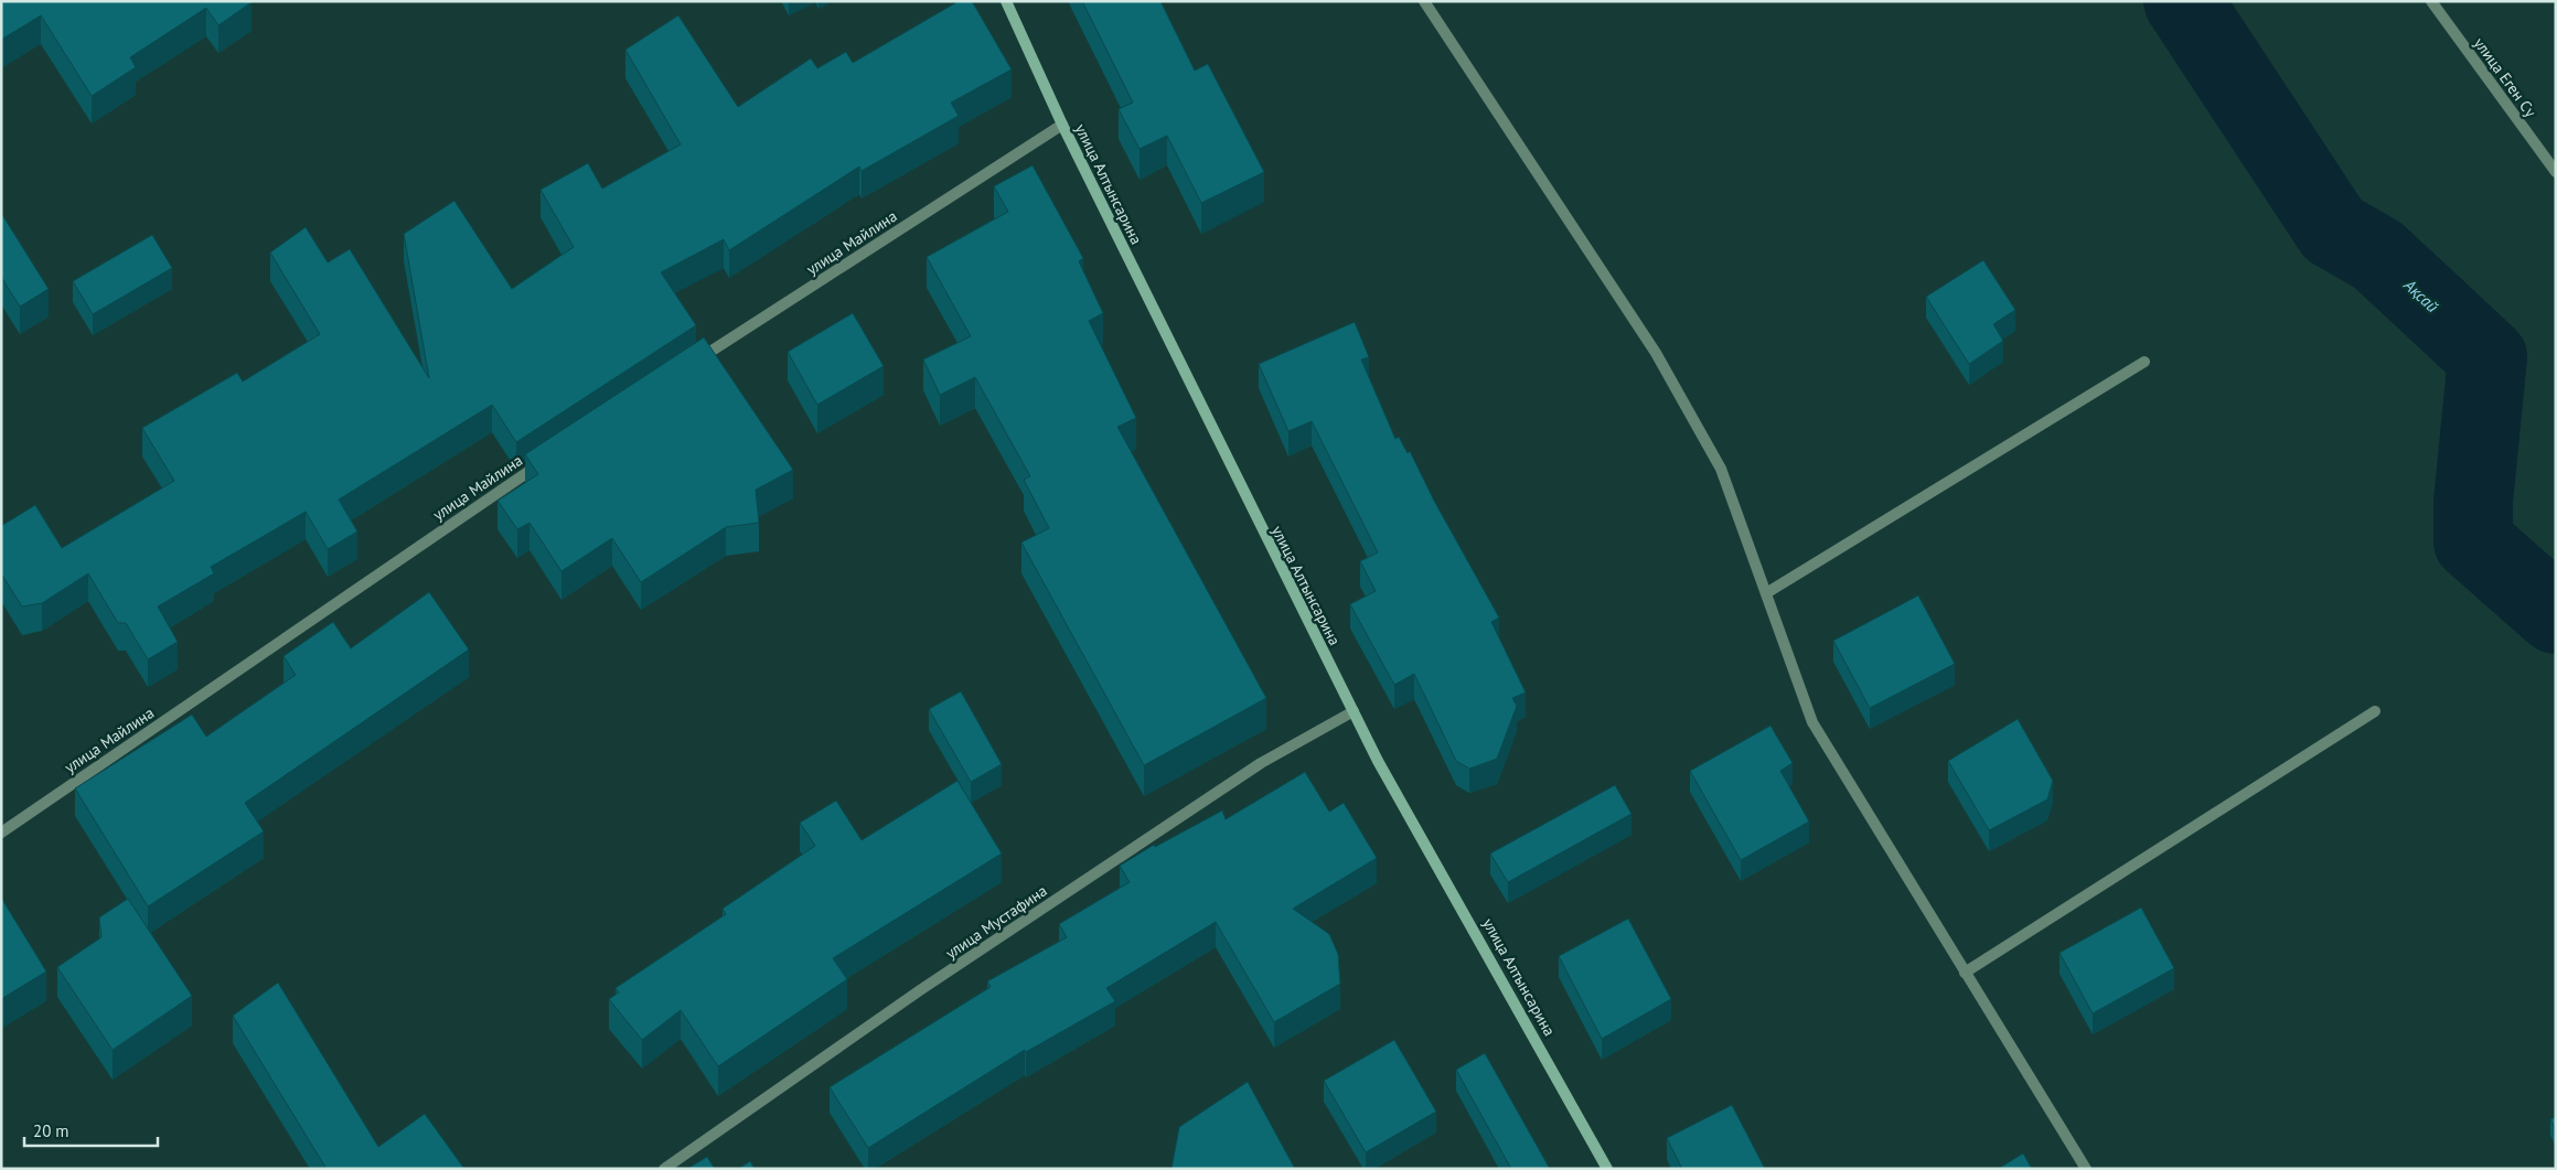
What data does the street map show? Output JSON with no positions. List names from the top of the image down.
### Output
{
  "streets": {
    "street": [
      "улица Еген Су",
      "улица Алтынсарина",
      "улица Майлина",
      "улица Мустафина"
    ]
  },
  "crossings": [
    ["улица Алтынсарина", "улица Майлина"],
    ["улица Алтынсарина", "улица Мустафина"]
  ],
  "water": ["Ақсай"],
  "scale_bar": "20 m"
}
